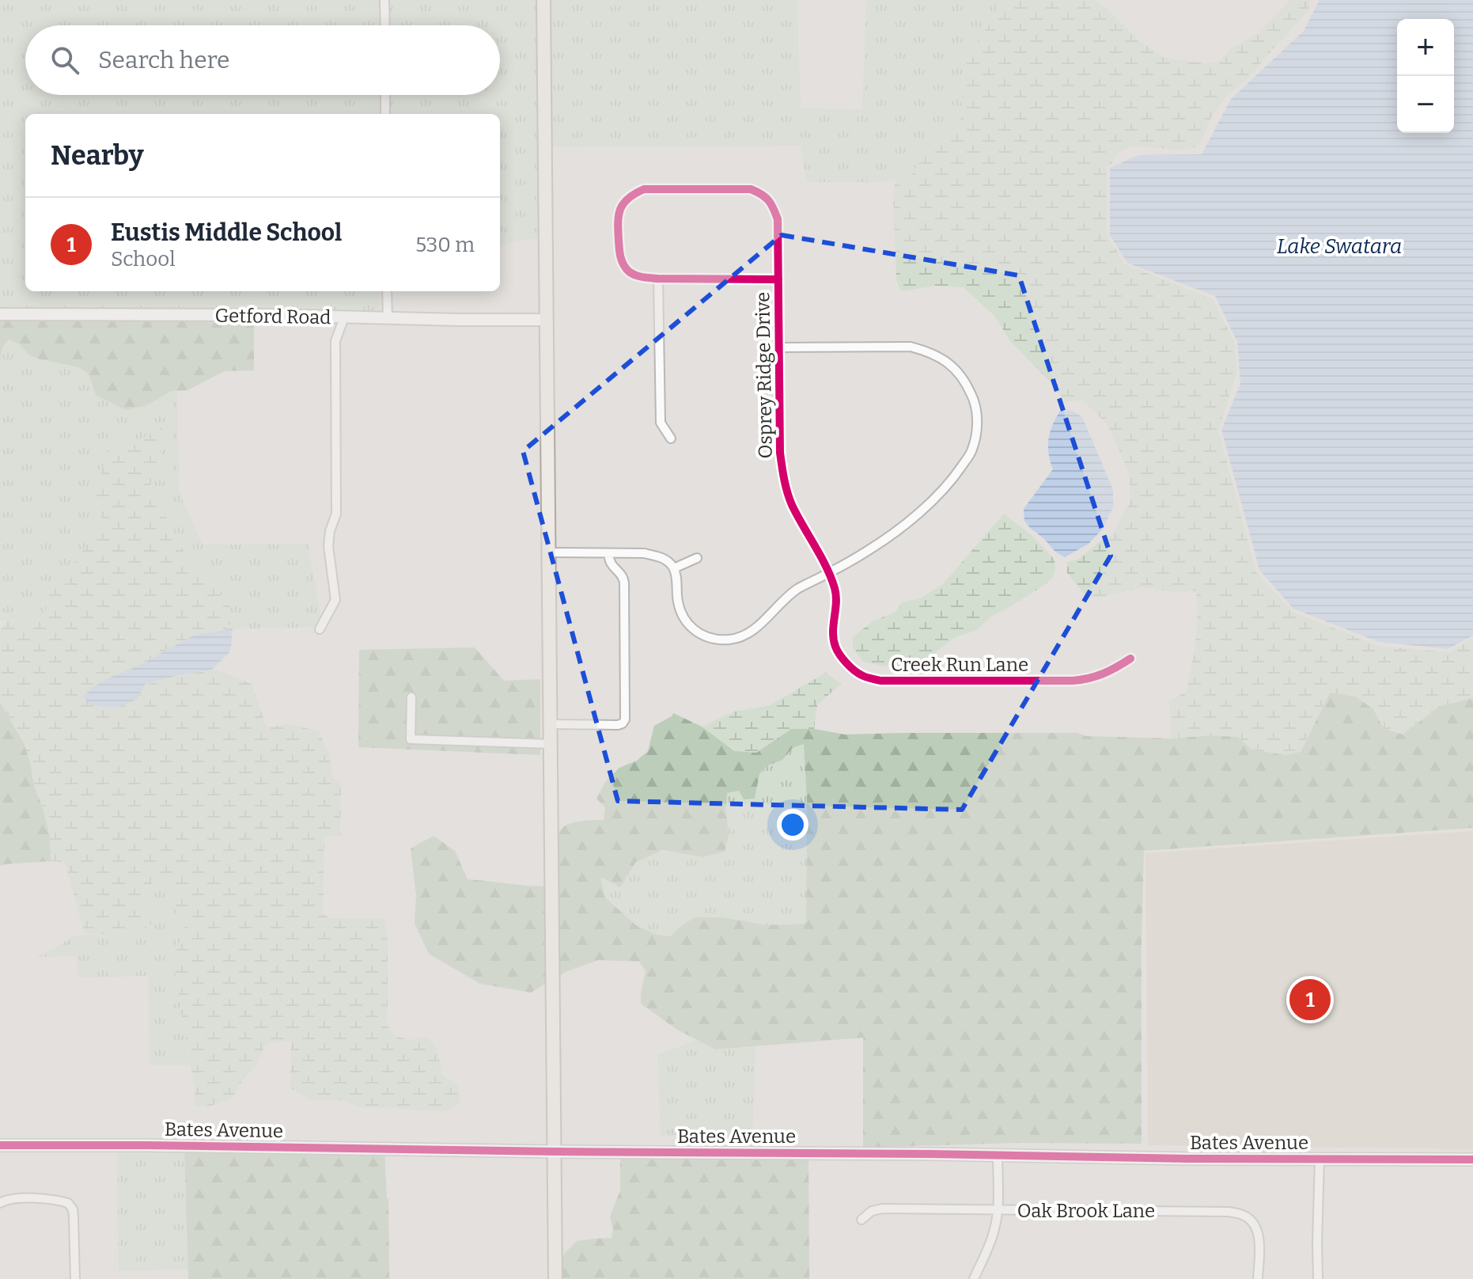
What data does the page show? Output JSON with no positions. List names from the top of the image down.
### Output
{
  "streets": {
    "street": [
      "Getford Road",
      "Osprey Ridge Drive",
      "Creek Run Lane",
      "Bates Avenue",
      "Oak Brook Lane"
    ]
  },
  "crossings": [
    ["Osprey Ridge Drive", "Creek Run Lane"]
  ],
  "water": ["Lake Swatara"],
  "page": {
    "map_buttons": ["+", "−"],
    "search": "Search here",
    "heading": "Nearby",
    "list": [
      {
        "mark": "1",
        "name": "Eustis Middle School",
        "note": "School",
        "value": "530 m"
      }
    ],
    "pins": "1"
  }
}
